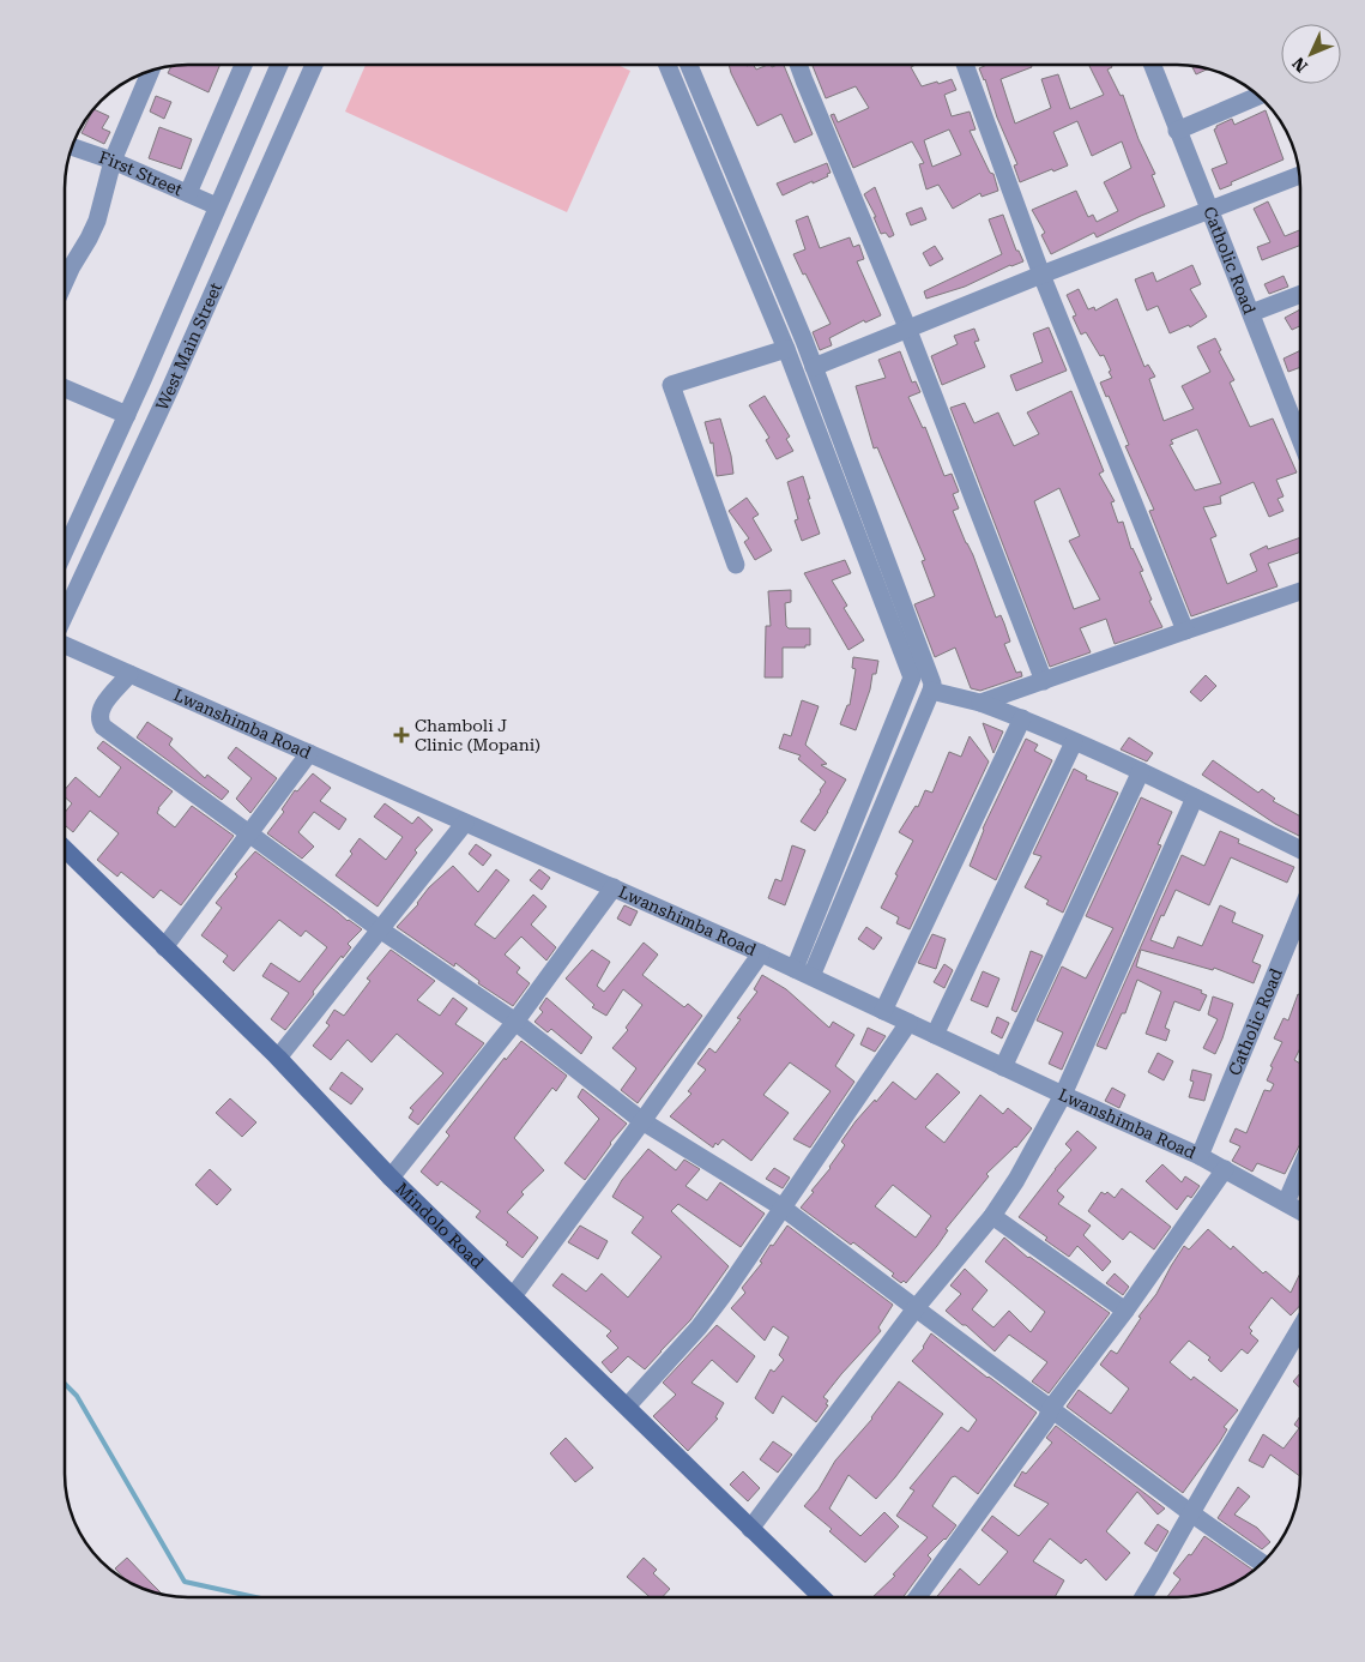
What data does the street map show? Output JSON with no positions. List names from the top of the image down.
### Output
{
  "streets": {
    "street": [
      "First Street",
      "Catholic Road",
      "West Main Street",
      "Lwanshimba Road",
      "Mindolo Road"
    ]
  },
  "crossings": [
    ["Catholic Road", "Lwanshimba Road"]
  ],
  "places": {
    "health": ["Chamboli J Clinic (Mopani)"]
  },
  "north": "bottom left"
}
